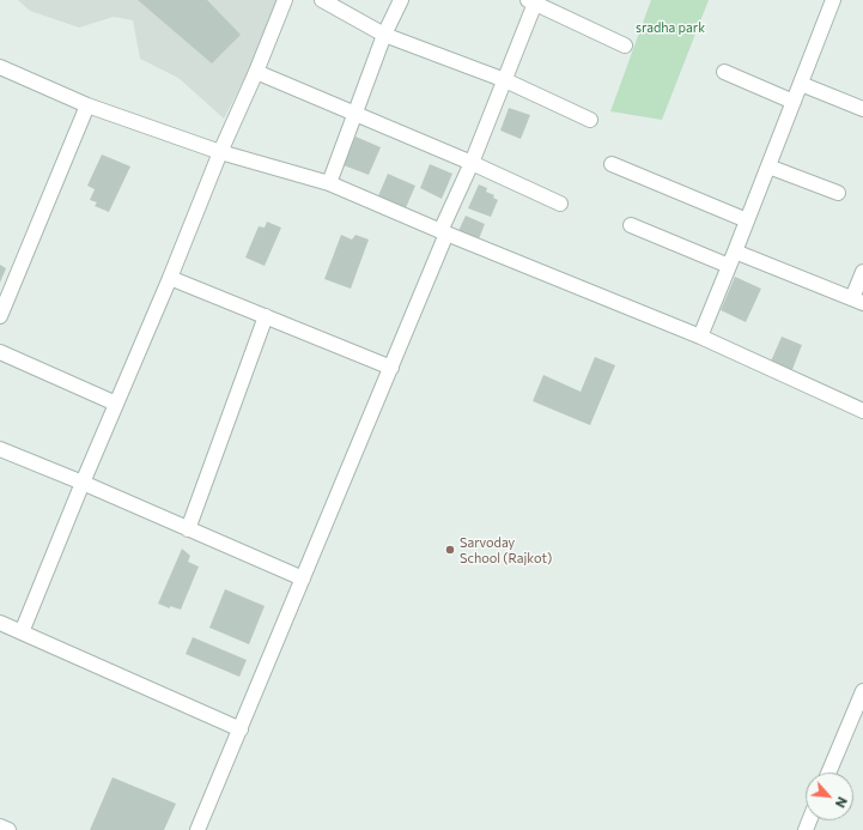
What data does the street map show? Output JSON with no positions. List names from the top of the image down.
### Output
{
  "parks": ["sradha park"],
  "places": ["Sarvoday School (Rajkot)"],
  "north": "bottom right"
}
